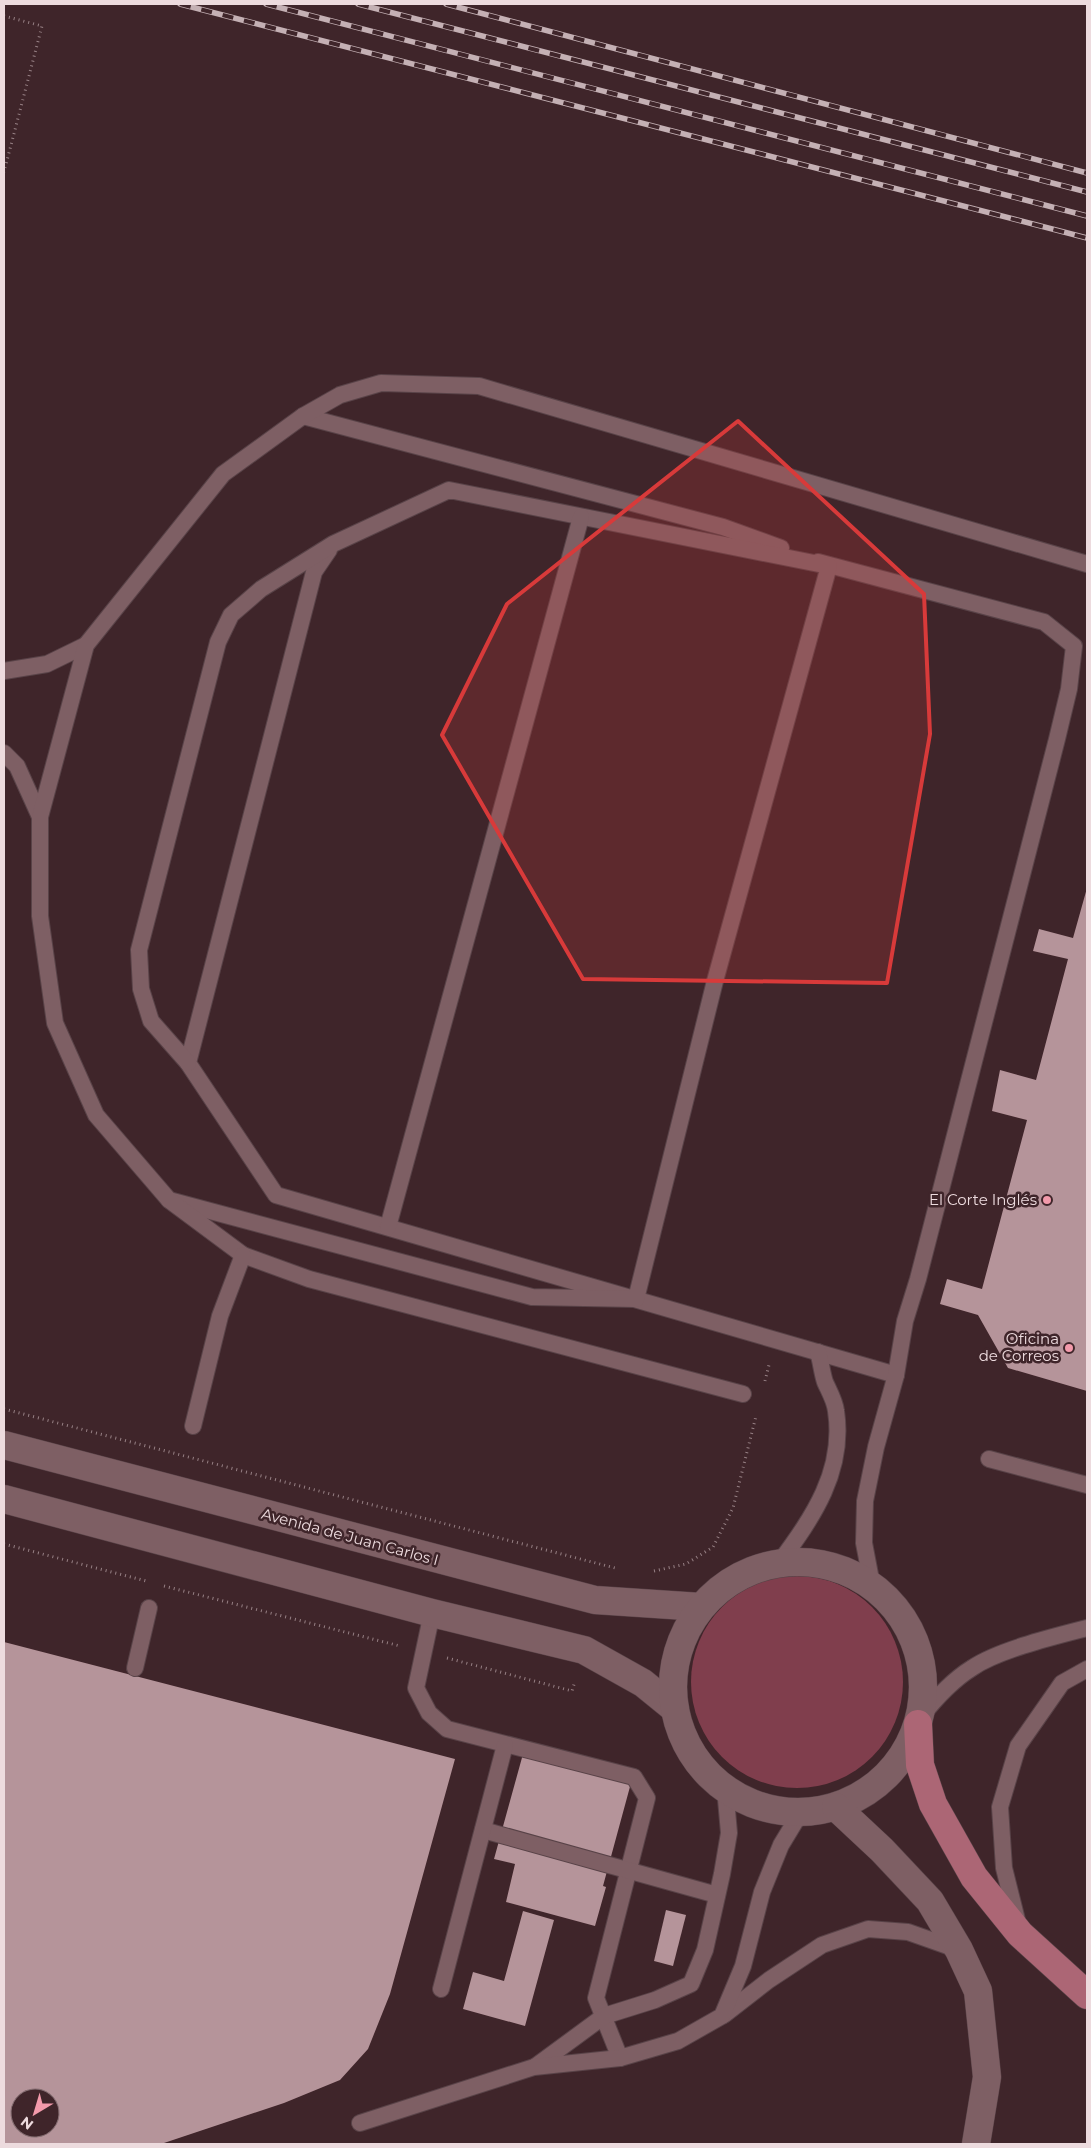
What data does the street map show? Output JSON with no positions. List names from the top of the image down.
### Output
{
  "streets": {
    "street": ["Avenida de Juan Carlos I"]
  },
  "places": ["El Corte Inglés", "Oficina de Correos"],
  "north": "bottom left"
}
